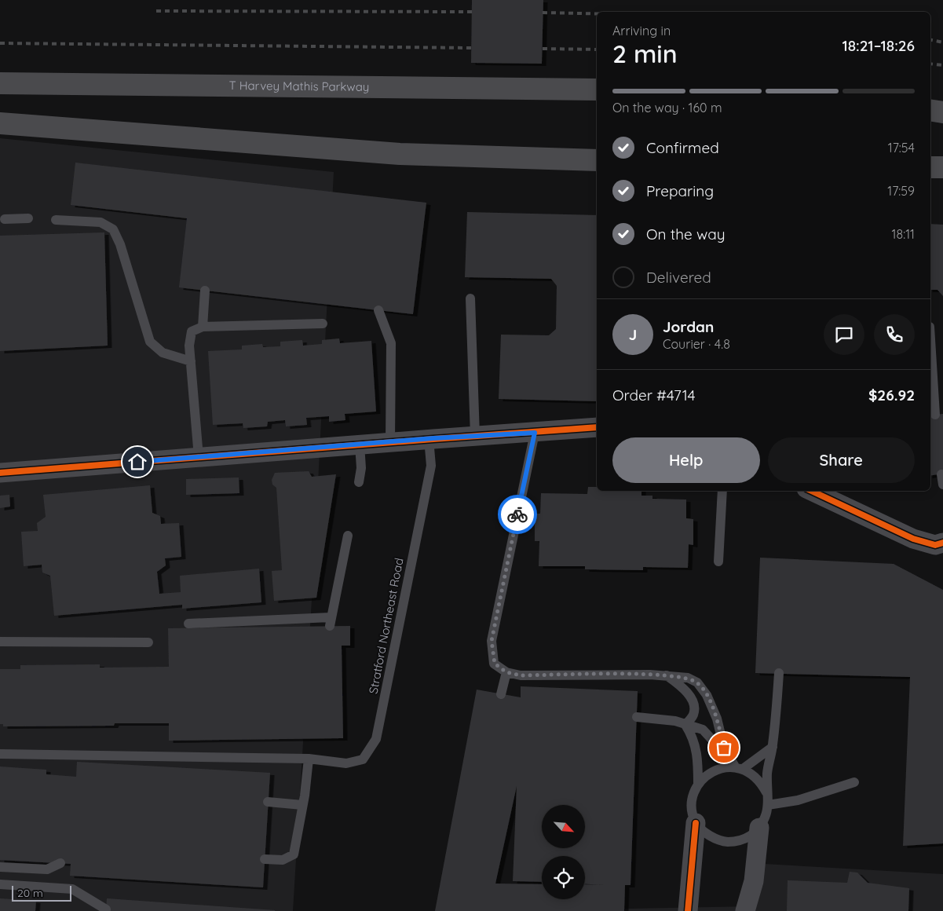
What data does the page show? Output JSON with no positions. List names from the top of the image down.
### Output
{
  "streets": {
    "highway": ["T Harvey Mathis Parkway"],
    "lane": ["Stratford Northeast Road"]
  },
  "scale_bar": "20 m",
  "north": "bottom right",
  "page": {
    "heading": ["2 min", "Arriving in", "18:21–18:26"],
    "panel": [
      "Jordan",
      "Courier · 4.8",
      "Order #4714",
      "$26.92"
    ],
    "bar": "On the way · 160 m",
    "list": [
      ["Confirmed", "17:54"],
      ["Preparing", "17:59"],
      ["On the way", "18:11"],
      "Delivered"
    ],
    "round": "J",
    "buttons": ["Help", "Share"],
    "scale": "20 m"
  }
}
